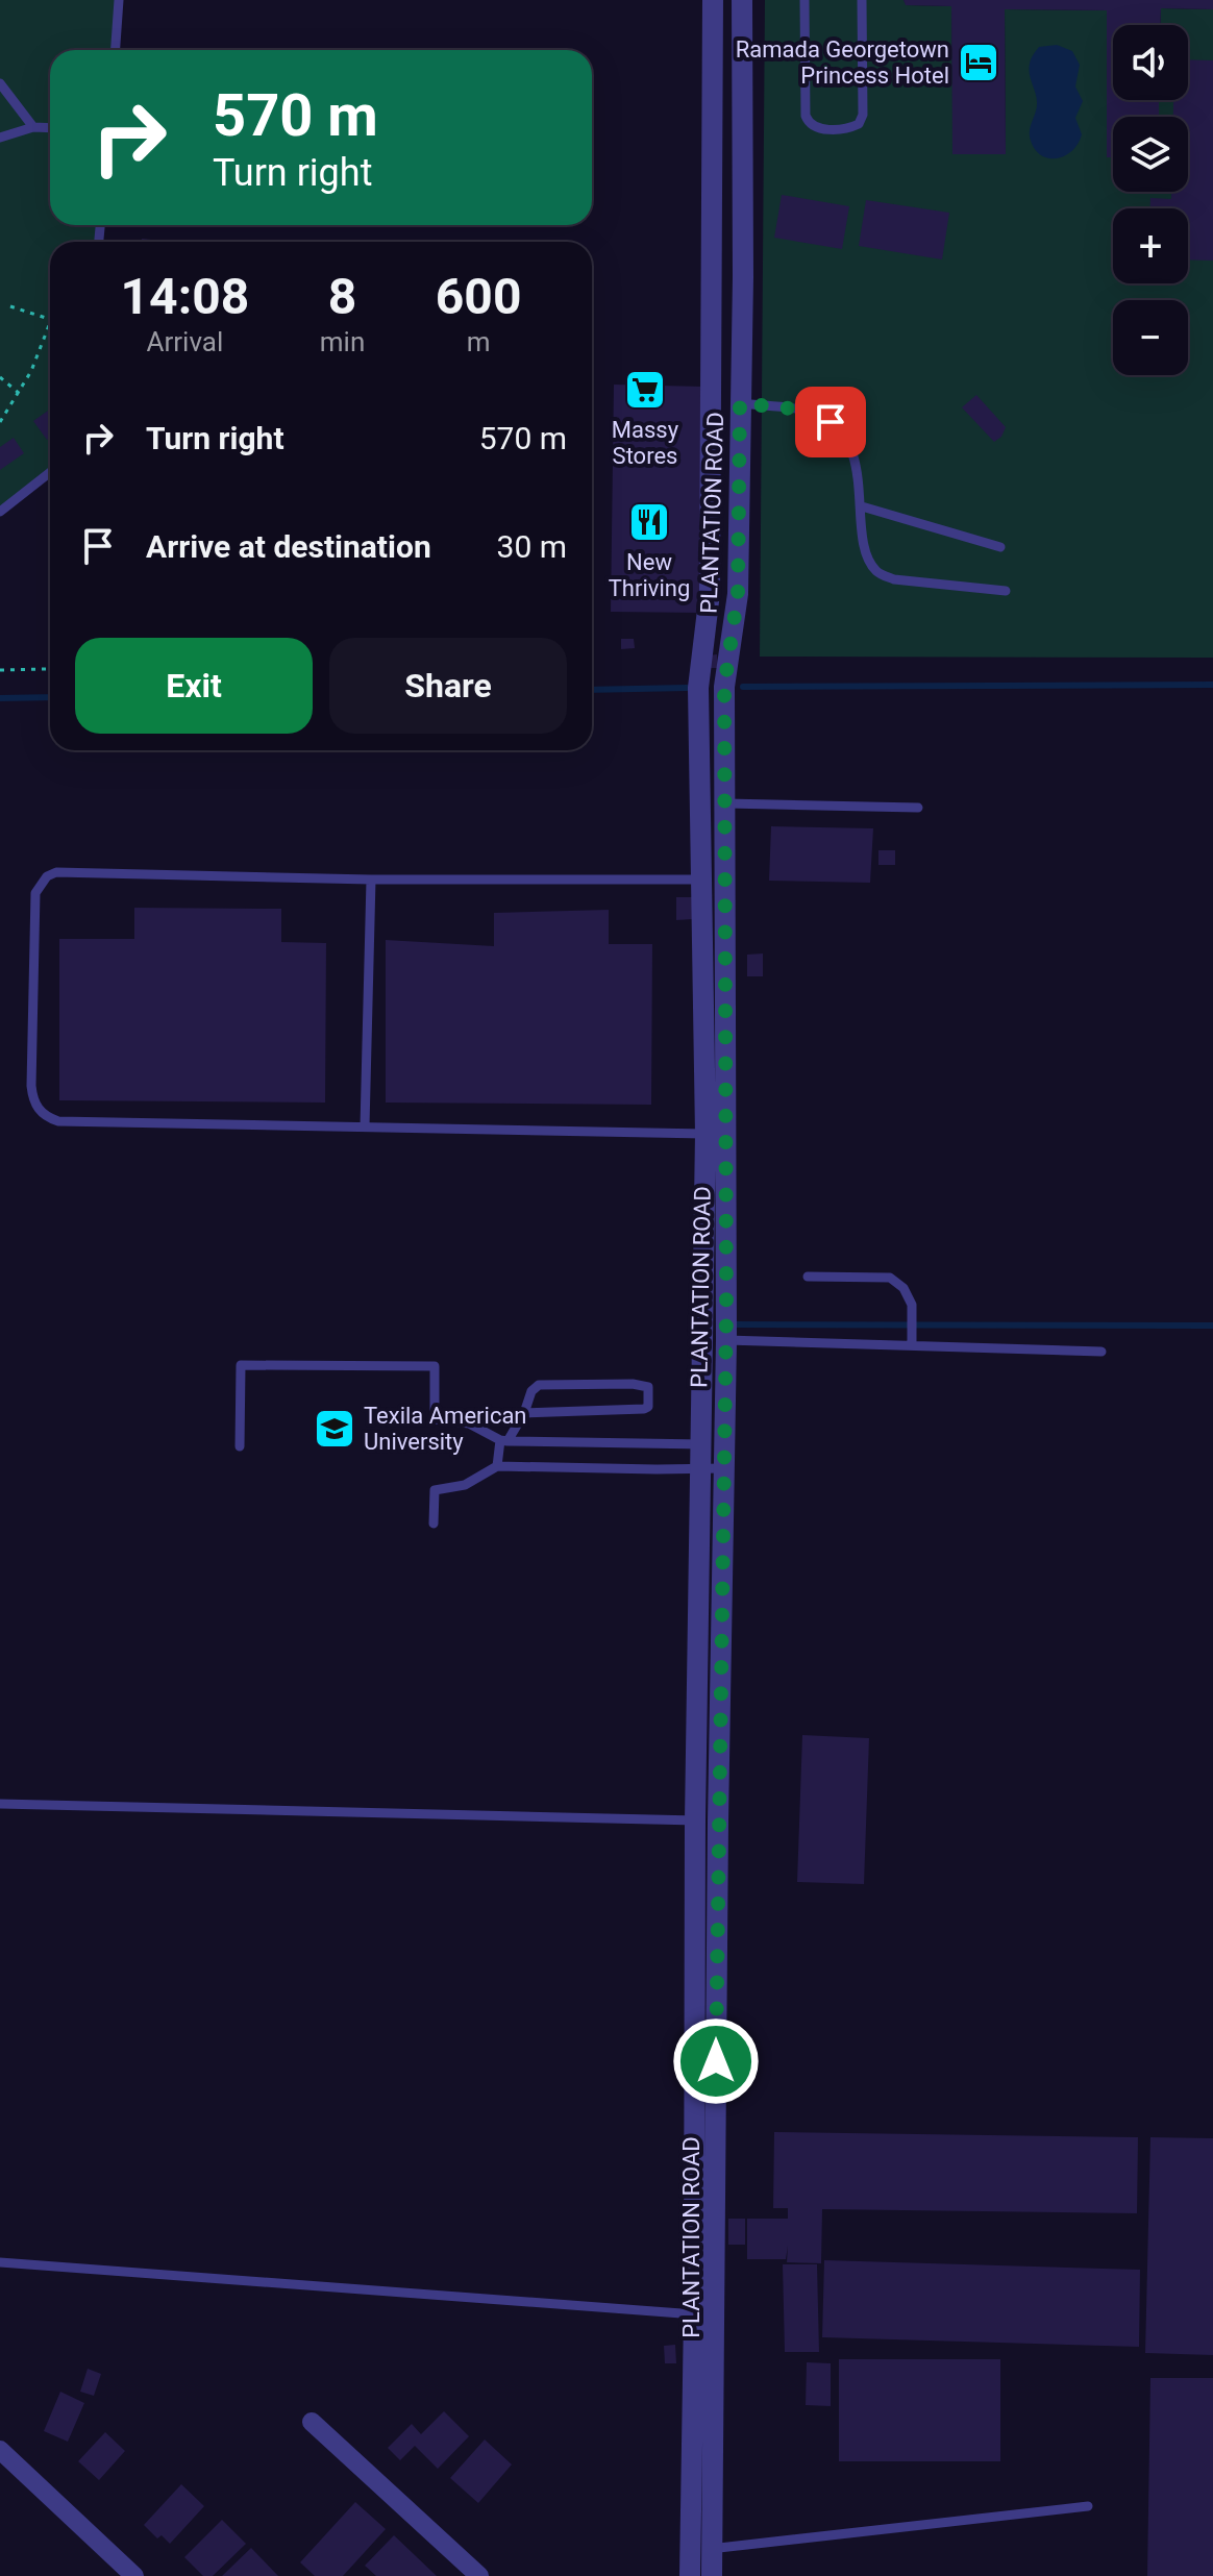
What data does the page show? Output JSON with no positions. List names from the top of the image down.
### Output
{
  "streets": {
    "street": ["PLANTATION ROAD"]
  },
  "places": {
    "hotel": ["Ramada Georgetown Princess Hotel"],
    "supermarket": ["Massy Stores"],
    "restaurant": ["New Thriving"],
    "school or university": ["Texila American University"]
  },
  "page": {
    "map_buttons": ["+", "−"],
    "turn": ["570 m", "Turn right"],
    "eta": [
      "14:08",
      "Arrival",
      "8",
      "min",
      "600",
      "m"
    ],
    "list": [
      {
        "name": "Turn right",
        "value": "570 m"
      },
      {
        "name": "Arrive at destination",
        "value": "30 m"
      }
    ],
    "buttons": ["Exit", "Share"]
  }
}
